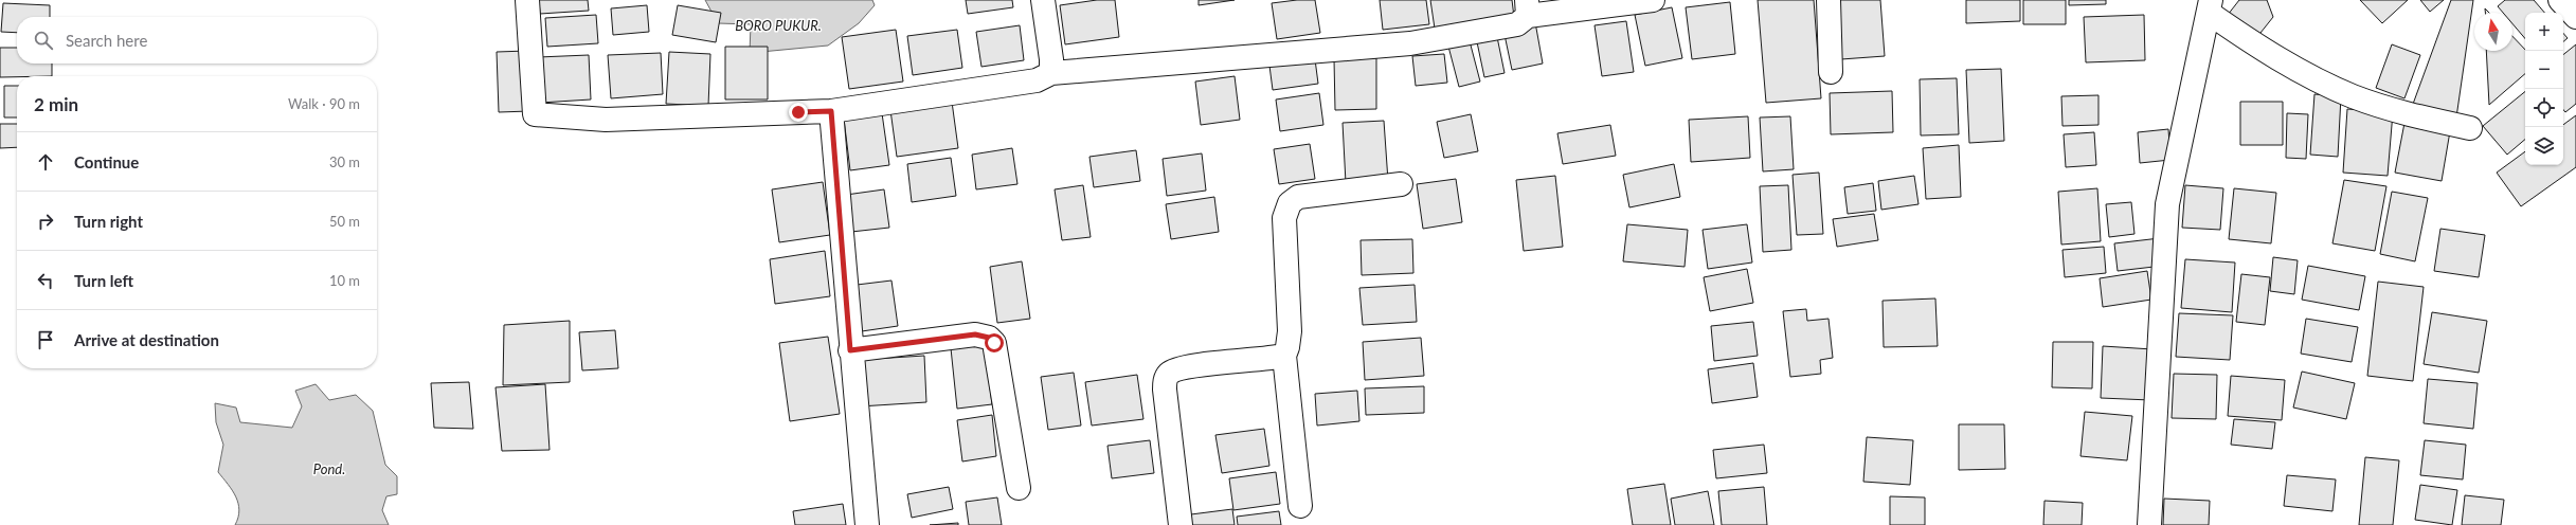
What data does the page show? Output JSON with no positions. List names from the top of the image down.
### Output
{
  "water": ["BORO PUKUR.", "Pond."],
  "north": "top",
  "page": {
    "map_buttons": ["+", "−"],
    "search": "Search here",
    "heading": ["2 min", "Walk · 90 m"],
    "list": [
      ["Continue", "30 m"],
      ["Turn right", "50 m"],
      ["Turn left", "10 m"],
      "Arrive at destination"
    ]
  }
}
